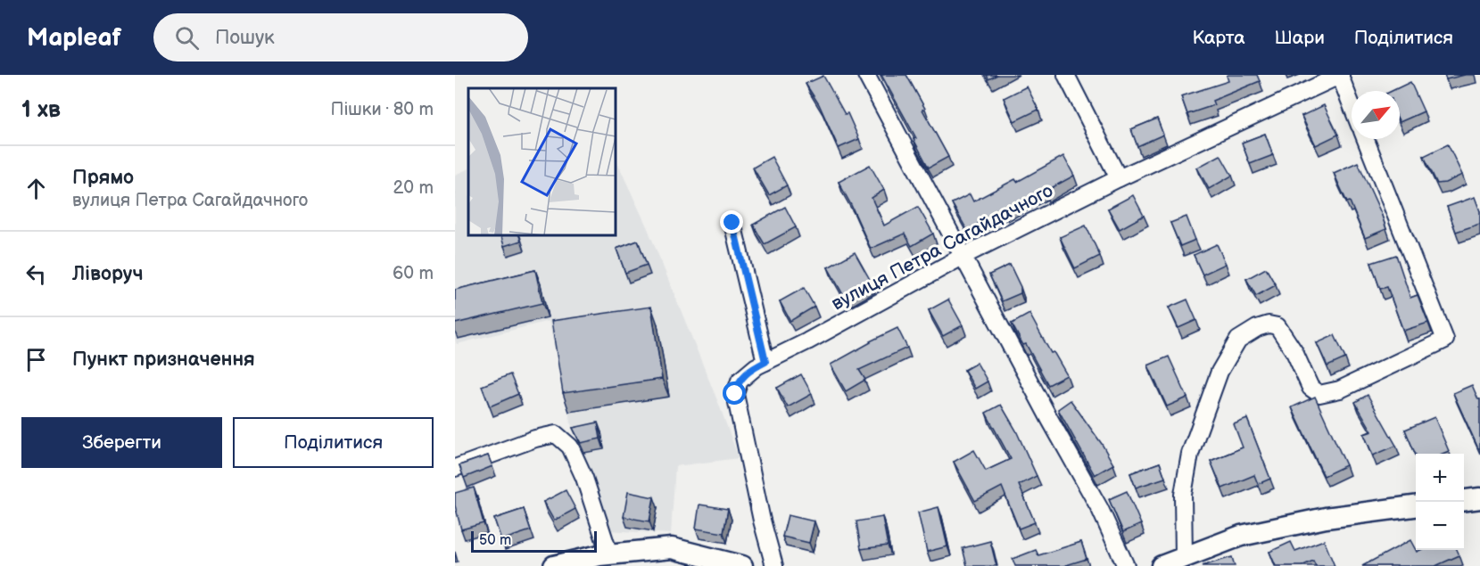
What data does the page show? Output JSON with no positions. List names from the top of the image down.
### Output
{
  "streets": {
    "street": ["вулиця Петра Сагайдачного"]
  },
  "scale_bar": "50 m",
  "north": "top right",
  "page": {
    "header": "Mapleaf",
    "search": "Пошук",
    "nav": ["Карта", "Шари", "Поділитися"],
    "heading": ["1 хв", "Пішки · 80 m"],
    "list": [
      ["Прямо", "вулиця Петра Сагайдачного", "20 m"],
      ["Ліворуч", "60 m"],
      "Пункт призначення"
    ],
    "buttons": ["Зберегти", "Поділитися"],
    "map_buttons": ["+", "−"],
    "scale": "50 m"
  }
}
